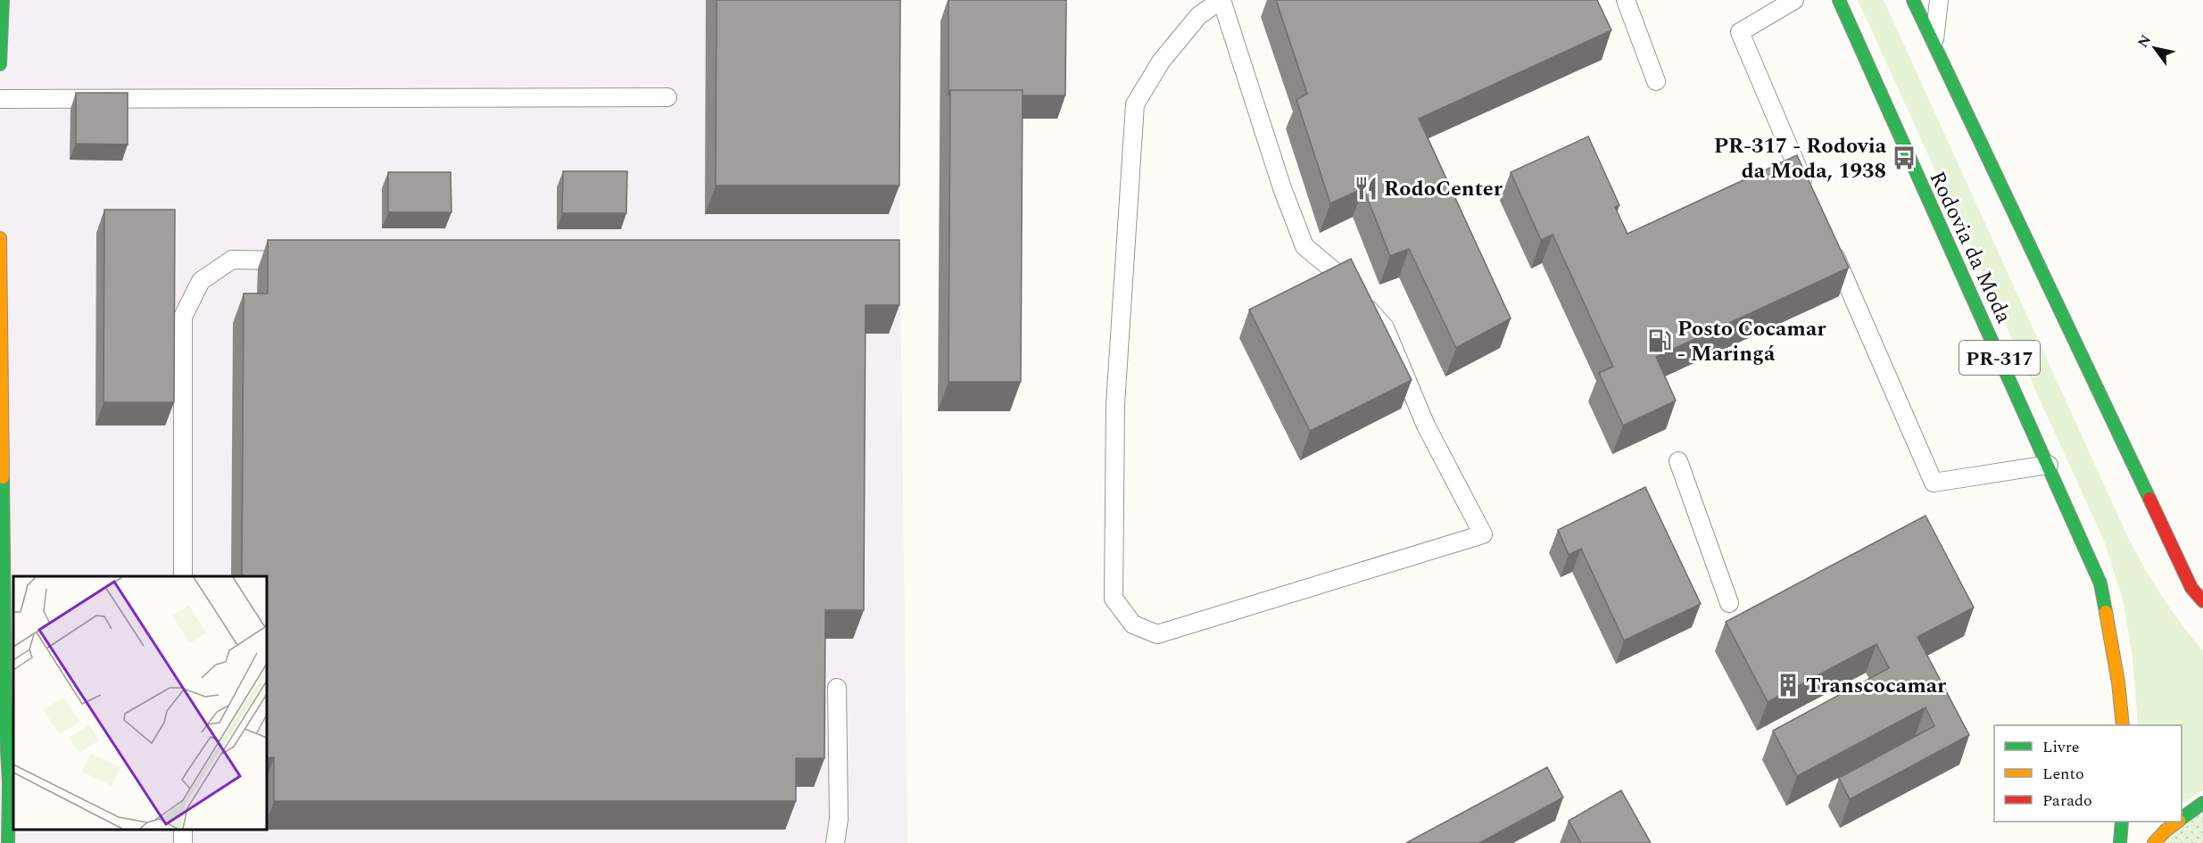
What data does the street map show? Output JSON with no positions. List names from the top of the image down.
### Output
{
  "streets": {
    "main road": ["Rodovia da Moda", "PR-317"]
  },
  "places": {
    "bus stop": ["PR-317 - Rodovia da Moda, 1938"],
    "restaurant": ["RodoCenter"],
    "fuel station": ["Posto Cocamar - Maringá"],
    "building": ["Transcocamar"]
  },
  "legend": ["Livre", "Lento", "Parado"],
  "north": "top left"
}
